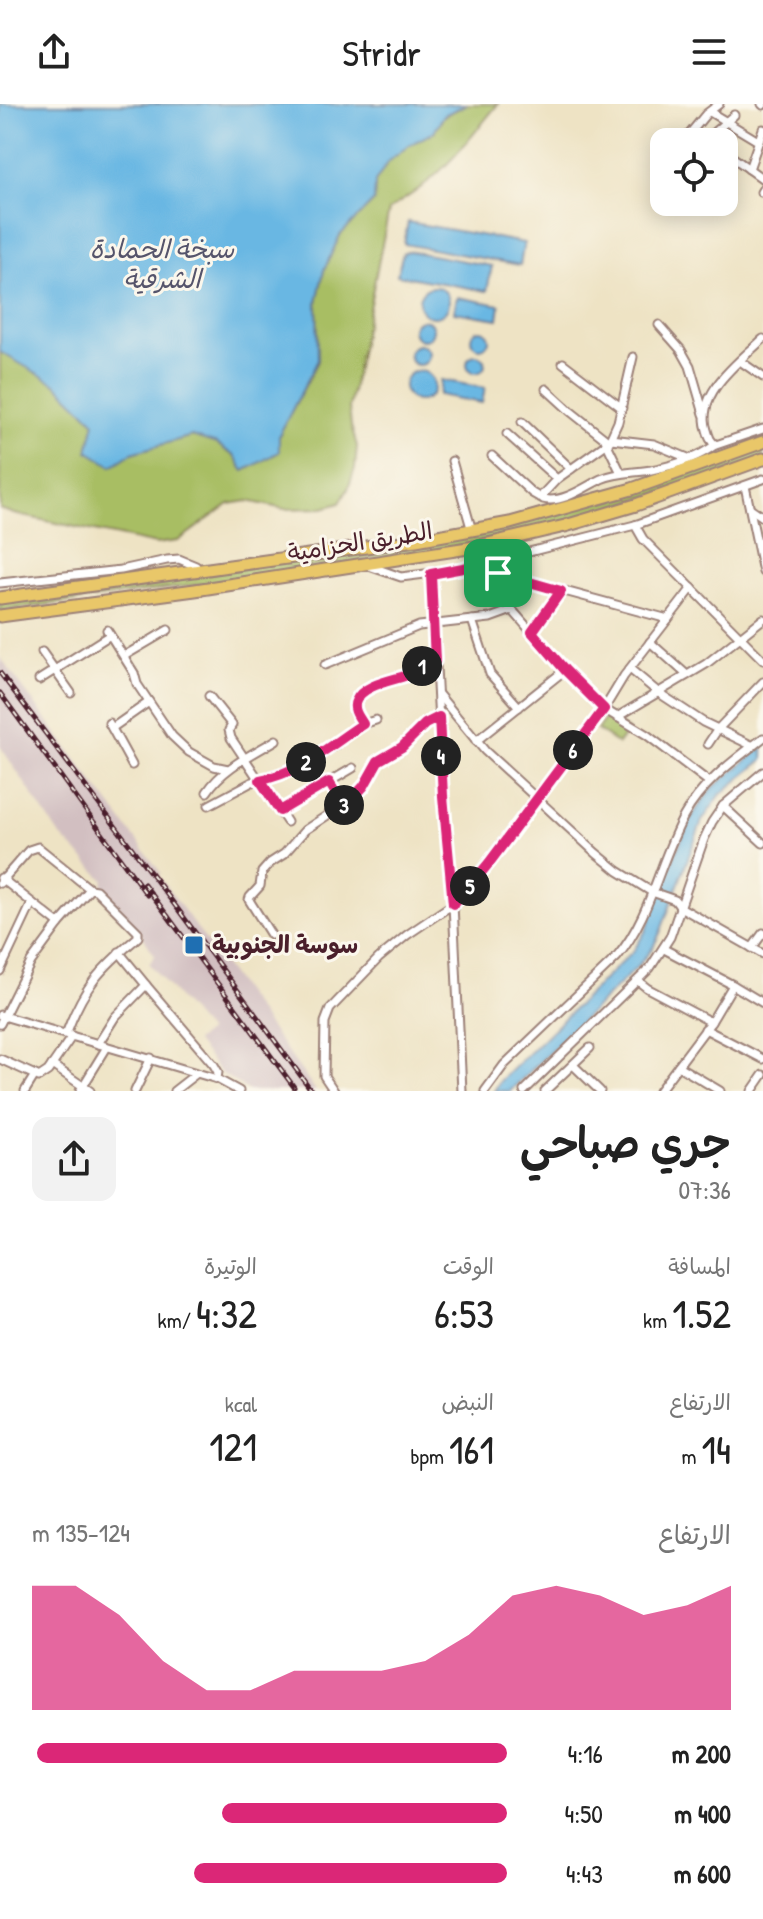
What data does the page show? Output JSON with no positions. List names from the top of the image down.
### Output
{
  "streets": {
    "highway": ["الطريق الحزامية"]
  },
  "water": ["سبخة الحمادة الشرقية"],
  "places": {
    "transit": ["سوسة الجنوبية"]
  },
  "page": {
    "header": "Stridr",
    "pins": [
      "1",
      "6",
      "4",
      "2",
      "3",
      "5"
    ],
    "heading": ["جري صباحي", "07:36"],
    "stats": [
      ["المسافة", "1.52 km"],
      ["الوقت", "6:53"],
      ["الوتيرة", "4:32 /km"],
      ["الارتفاع", "14 m"],
      ["النبض", "161 bpm"],
      ["kcal", "121"]
    ],
    "chart": ["الارتفاع", "124–135 m"],
    "list": [
      {
        "name": "200 m",
        "note": "4:16"
      },
      {
        "name": "400 m",
        "note": "4:50"
      },
      {
        "name": "600 m",
        "note": "4:43"
      }
    ]
  }
}
